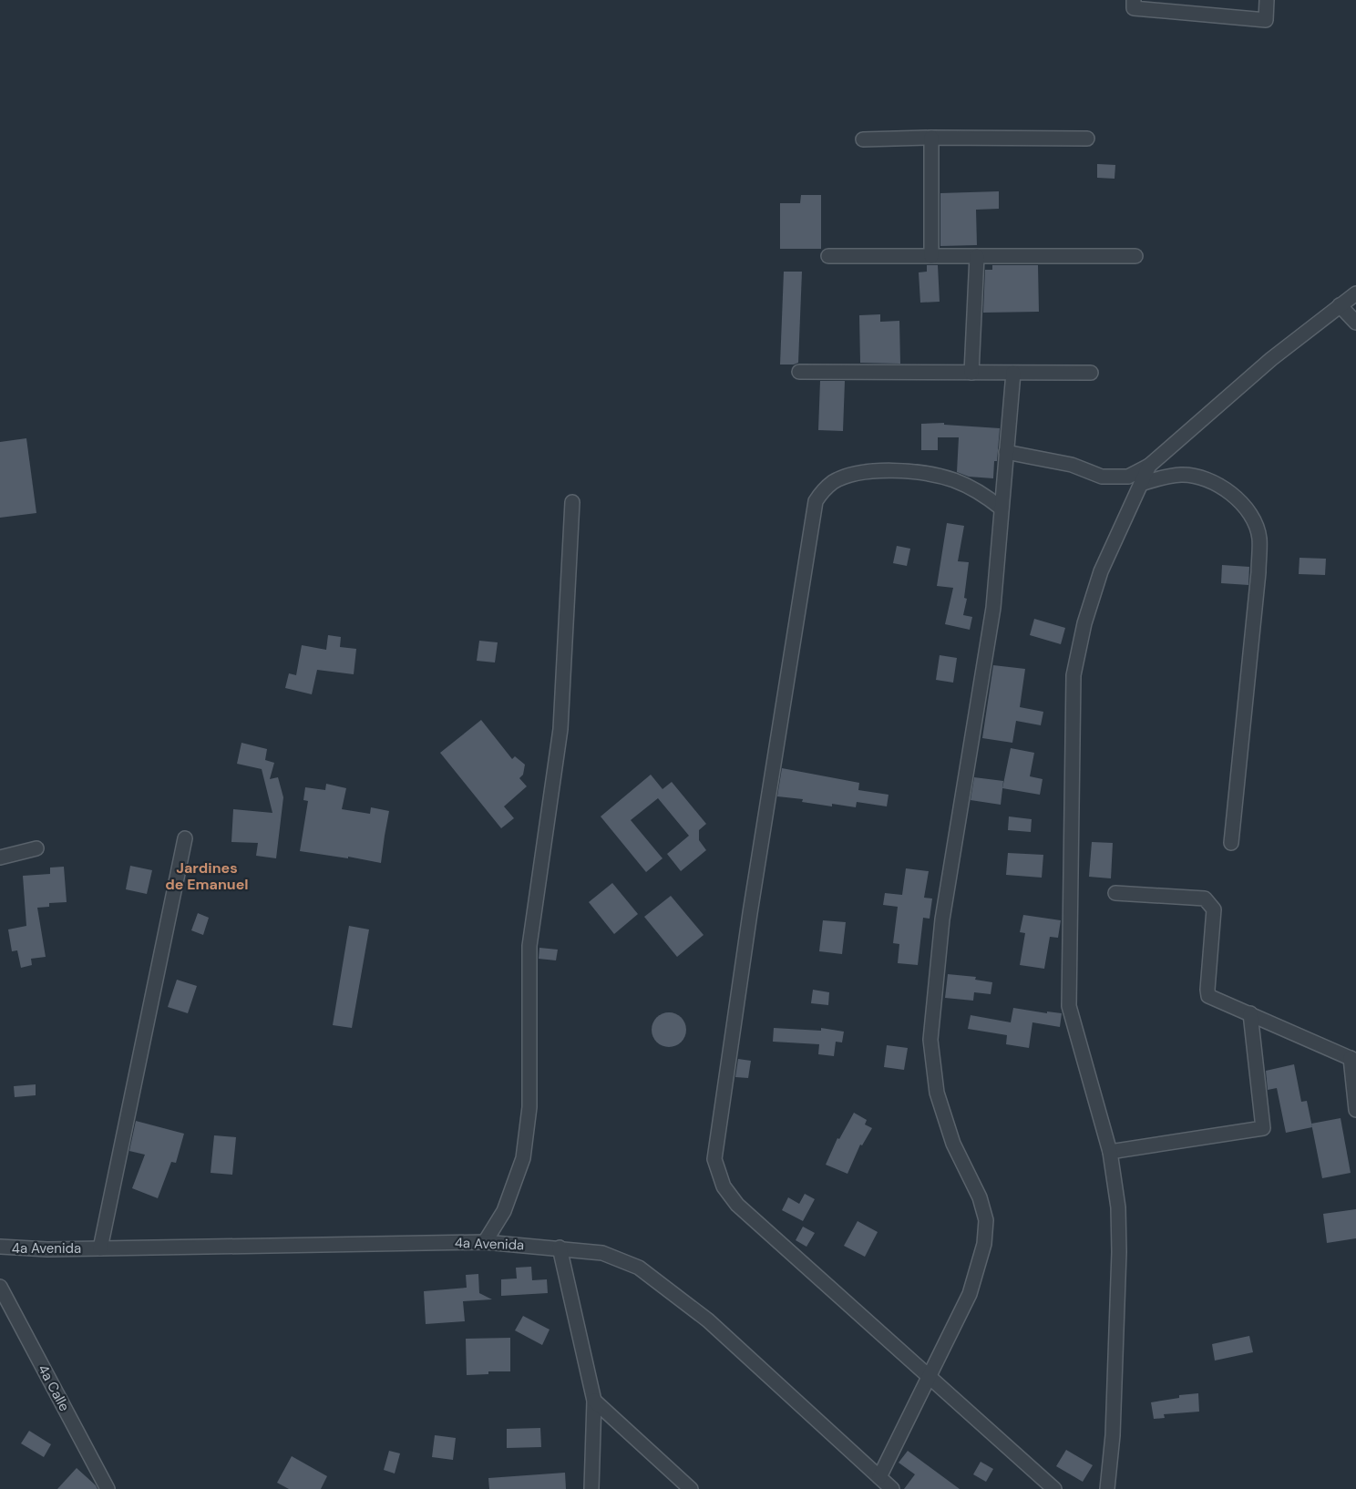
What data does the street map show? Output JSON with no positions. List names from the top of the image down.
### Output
{
  "streets": {
    "street": ["4a Avenida", "4a Calle"]
  },
  "districts": ["Jardines de Emanuel"]
}
